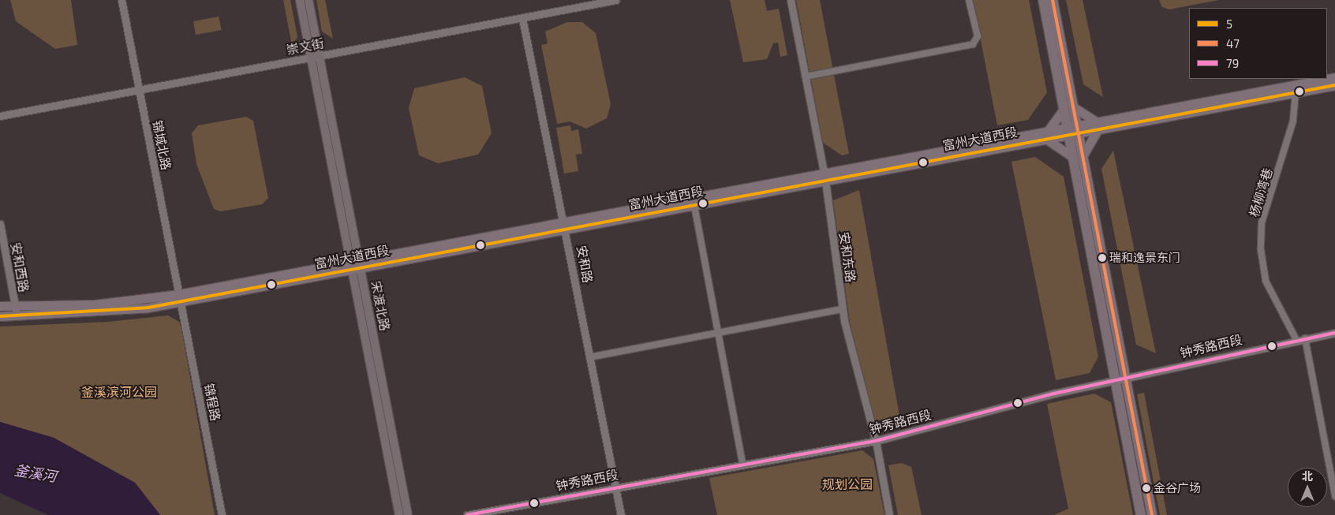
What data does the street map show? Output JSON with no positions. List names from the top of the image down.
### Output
{
  "streets": {
    "main road": ["富州大道西段", "宋渡北路"],
    "street": [
      "崇文街",
      "锦城北路",
      "杨柳湾巷",
      "安和东路",
      "安和路",
      "安和西路",
      "钟秀路西段",
      "锦程路"
    ]
  },
  "crossings": [
    ["崇文街", "锦城北路"],
    ["崇文街", "安和路"],
    ["崇文街", "宋渡北路"],
    ["富州大道西段", "锦城北路"],
    ["富州大道西段", "杨柳湾巷"],
    ["富州大道西段", "安和东路"],
    ["富州大道西段", "安和路"],
    ["富州大道西段", "安和西路"],
    ["富州大道西段", "宋渡北路"],
    ["富州大道西段", "锦程路"],
    ["锦城北路", "锦程路"],
    ["杨柳湾巷", "钟秀路西段"],
    ["安和东路", "钟秀路西段"],
    ["安和路", "钟秀路西段"]
  ],
  "water": ["釜溪河"],
  "parks": ["釜溪滨河公园", "规划公园"],
  "places": ["瑞和逸景东门", "金谷广场"],
  "lines": ["transit line 47", "transit line 5", "transit line 79"],
  "legend": ["5", "47", "79"],
  "north": "top"
}
